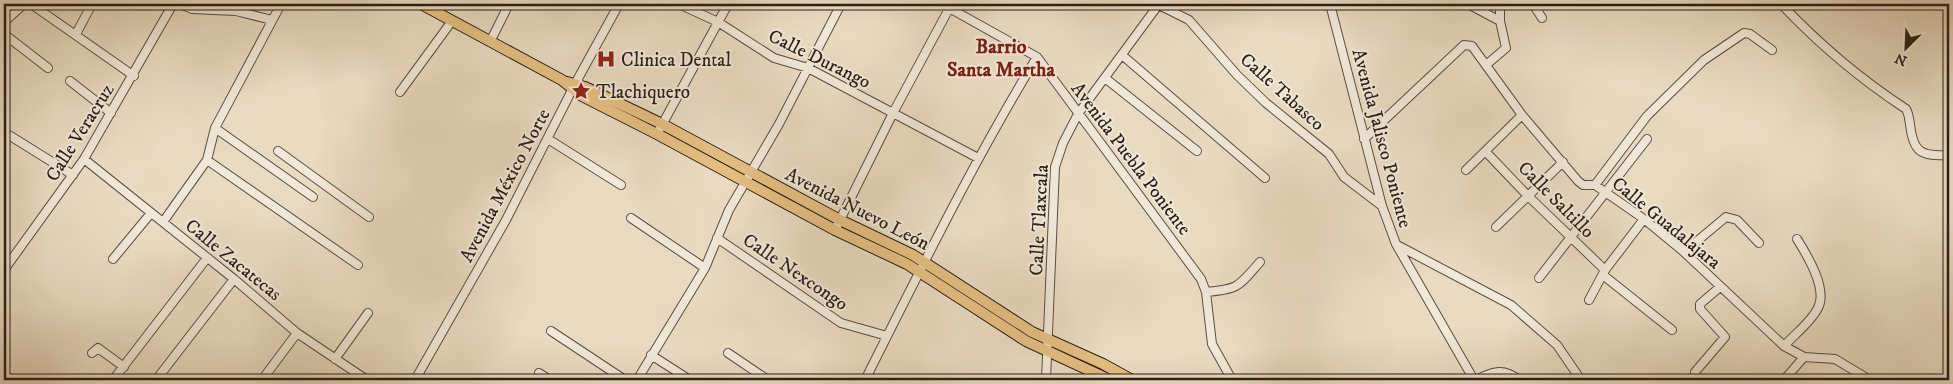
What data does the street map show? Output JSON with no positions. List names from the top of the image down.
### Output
{
  "streets": {
    "main road": ["Avenida Nuevo León"],
    "street": [
      "Calle Durango",
      "Calle Tabasco",
      "Calle Veracruz",
      "Avenida Jalisco Poniente",
      "Avenida Puebla Poniente",
      "Avenida México Norte",
      "Calle Saltillo",
      "Calle Tlaxcala",
      "Calle Guadalajara",
      "Calle Zacatecas",
      "Calle Nexcongo"
    ]
  },
  "crossings": [
    ["Calle Tabasco", "Avenida Jalisco Poniente"],
    ["Calle Tabasco", "Calle Tlaxcala"],
    ["Calle Veracruz", "Calle Zacatecas"],
    ["Avenida Jalisco Poniente", "Calle Guadalajara"],
    ["Avenida Puebla Poniente", "Calle Tlaxcala"],
    ["Avenida México Norte", "Avenida Nuevo León"],
    ["Avenida Nuevo León", "Calle Tlaxcala"]
  ],
  "districts": ["Barrio Santa Martha"],
  "places": {
    "hospital": ["Clinica Dental"],
    "place": ["Tlachiquero"]
  },
  "north": "bottom left"
}
